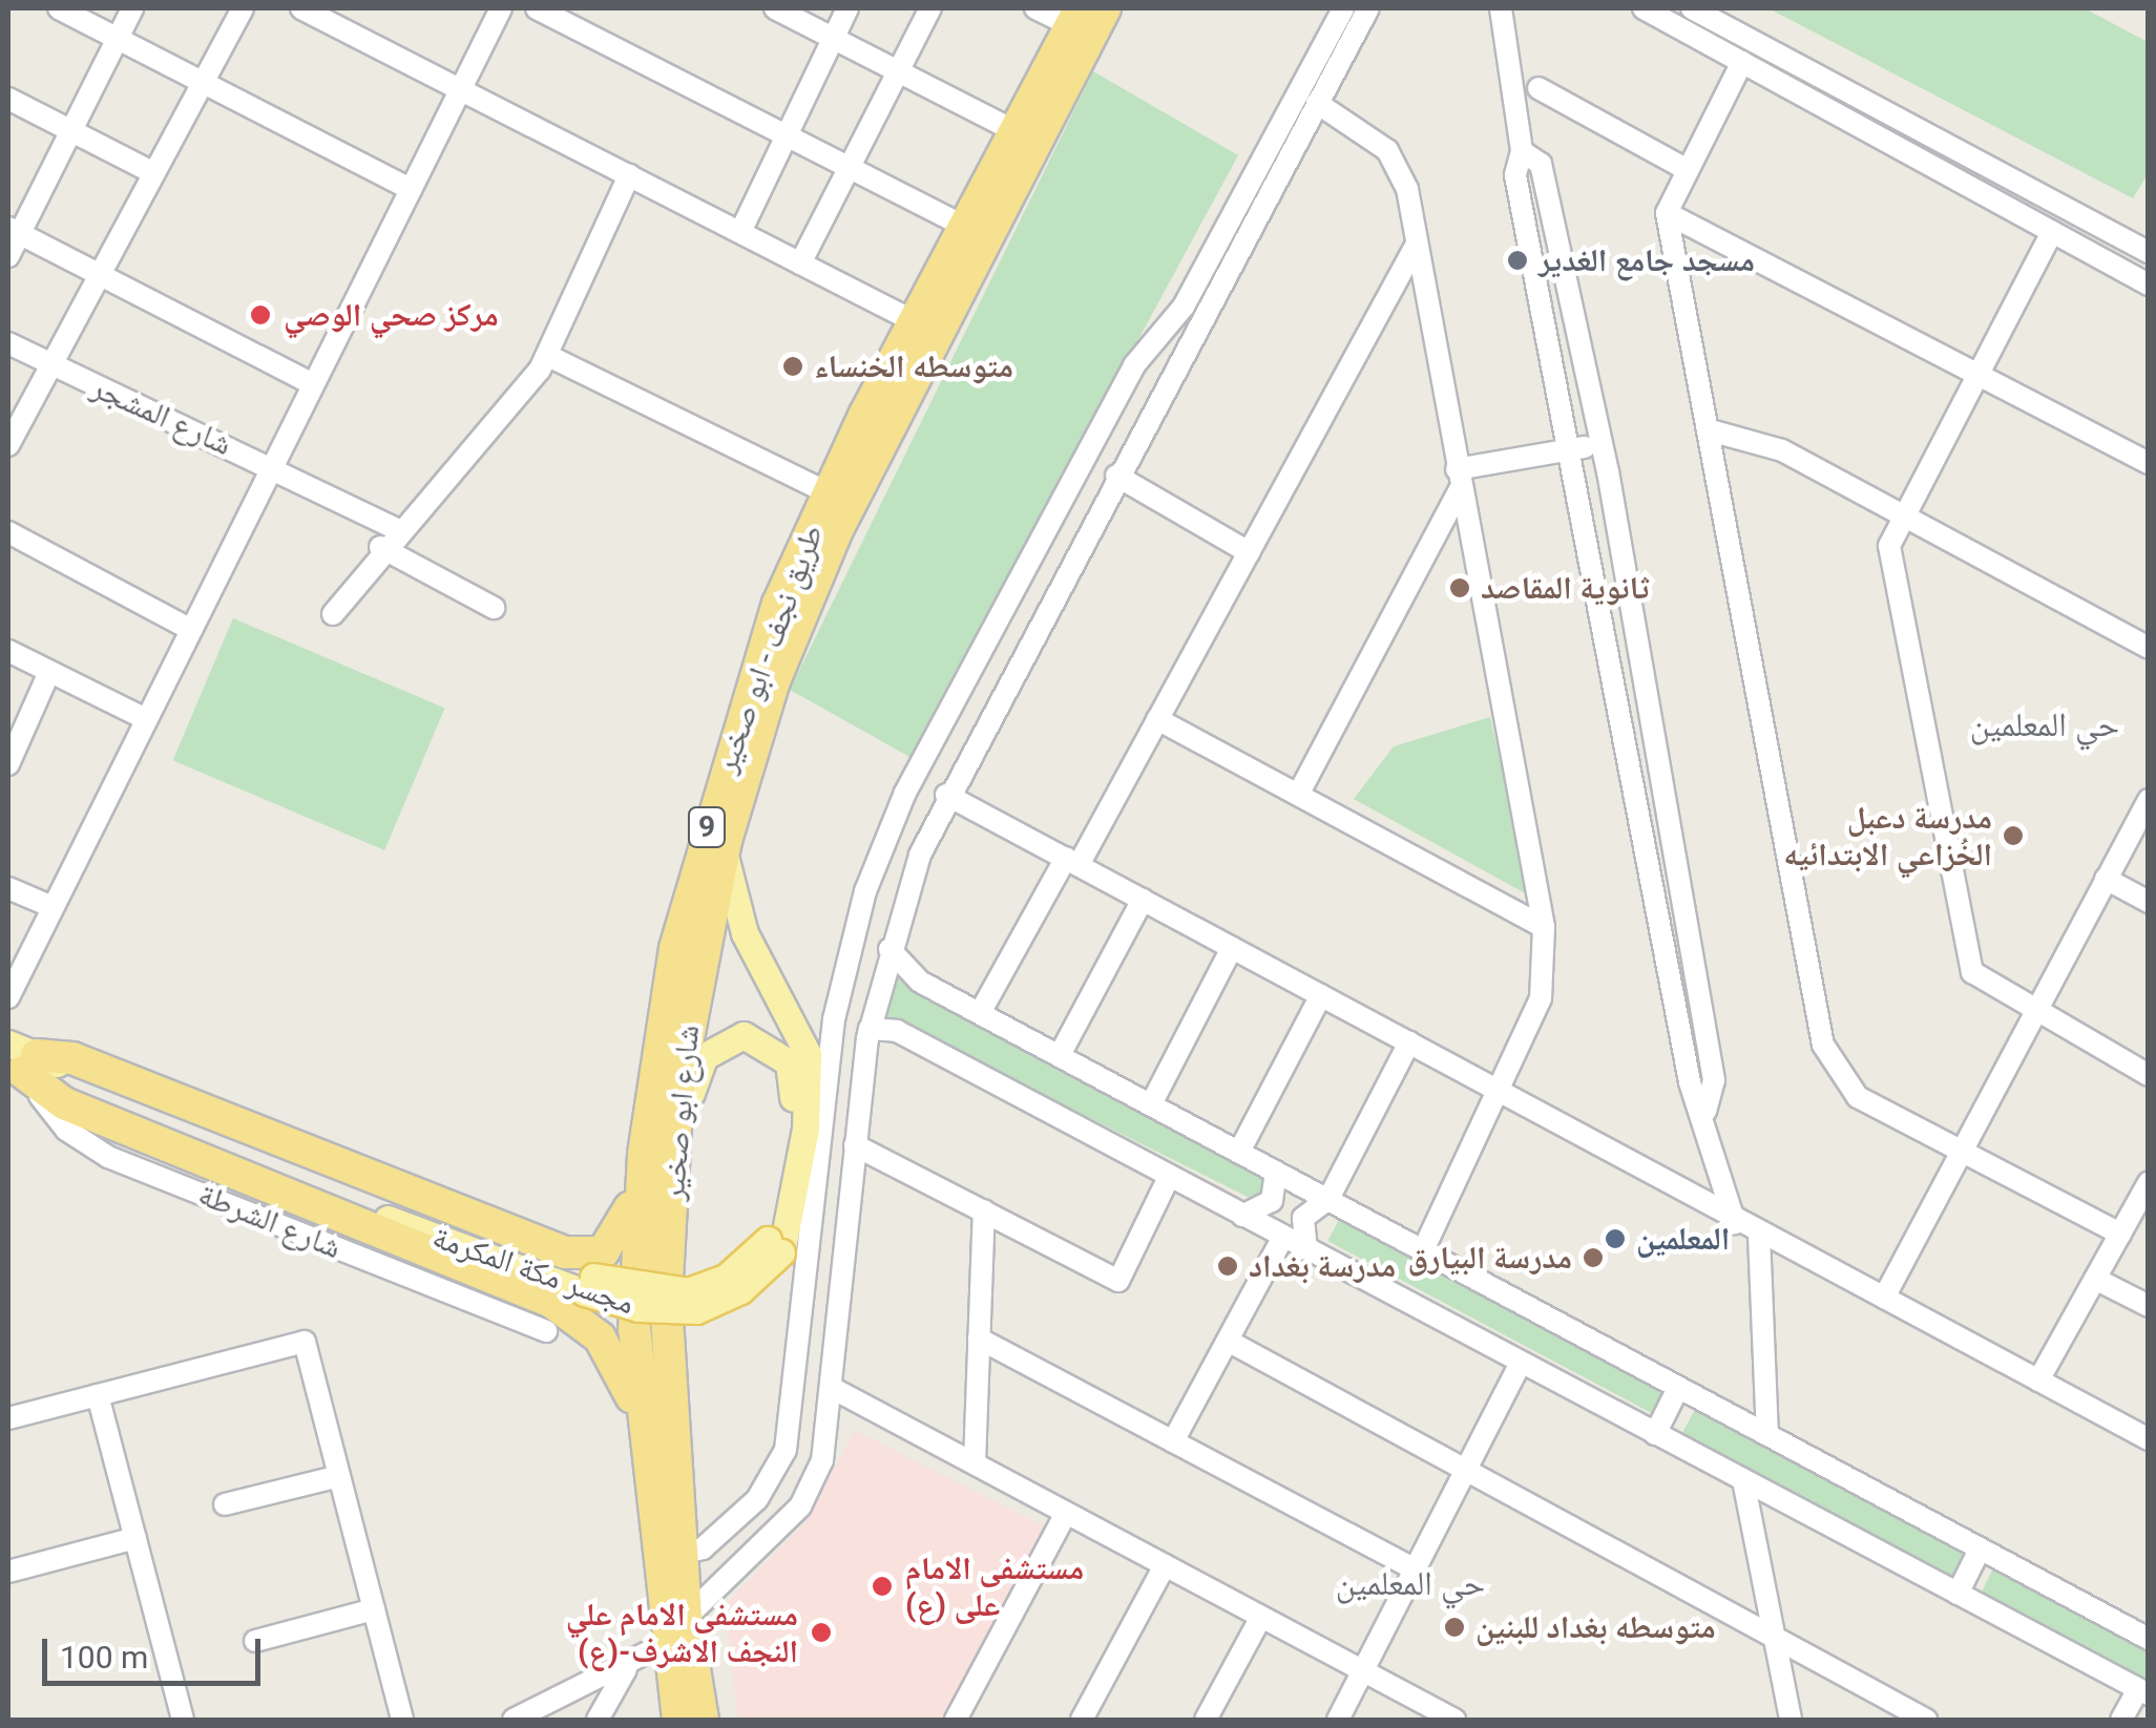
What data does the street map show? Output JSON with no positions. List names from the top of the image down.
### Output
{
  "streets": {
    "highway": ["طريق نجف - ابو صخير", "9", "شارع ابو صخير"],
    "main road": ["شارع الشرطة", "مجسر مكة المكرمة"],
    "street": ["شارع المشجر"]
  },
  "crossings": [
    ["طريق نجف - ابو صخير", "شارع ابو صخير"],
    ["9", "شارع ابو صخير"],
    ["شارع الشرطة", "مجسر مكة المكرمة"]
  ],
  "districts": ["حي المعلمین", "حي المعلمين"],
  "places": [
    "مسجد جامع الغدير",
    "مركز صحي الوصي",
    "متوسطه الخنساء",
    "ثانوية المقاصد",
    "مدرسة دعبل الخُزاعي الابتدائيه",
    "المعلمين",
    "مدرسة البيارق",
    "مدرسة بغداد",
    "مستشفی الامام علی (ع)",
    "متوسطه بغداد للبنين",
    "مستشفى الامام علي (ع)-النجف الاشرف"
  ],
  "scale_bar": "100 m"
}
